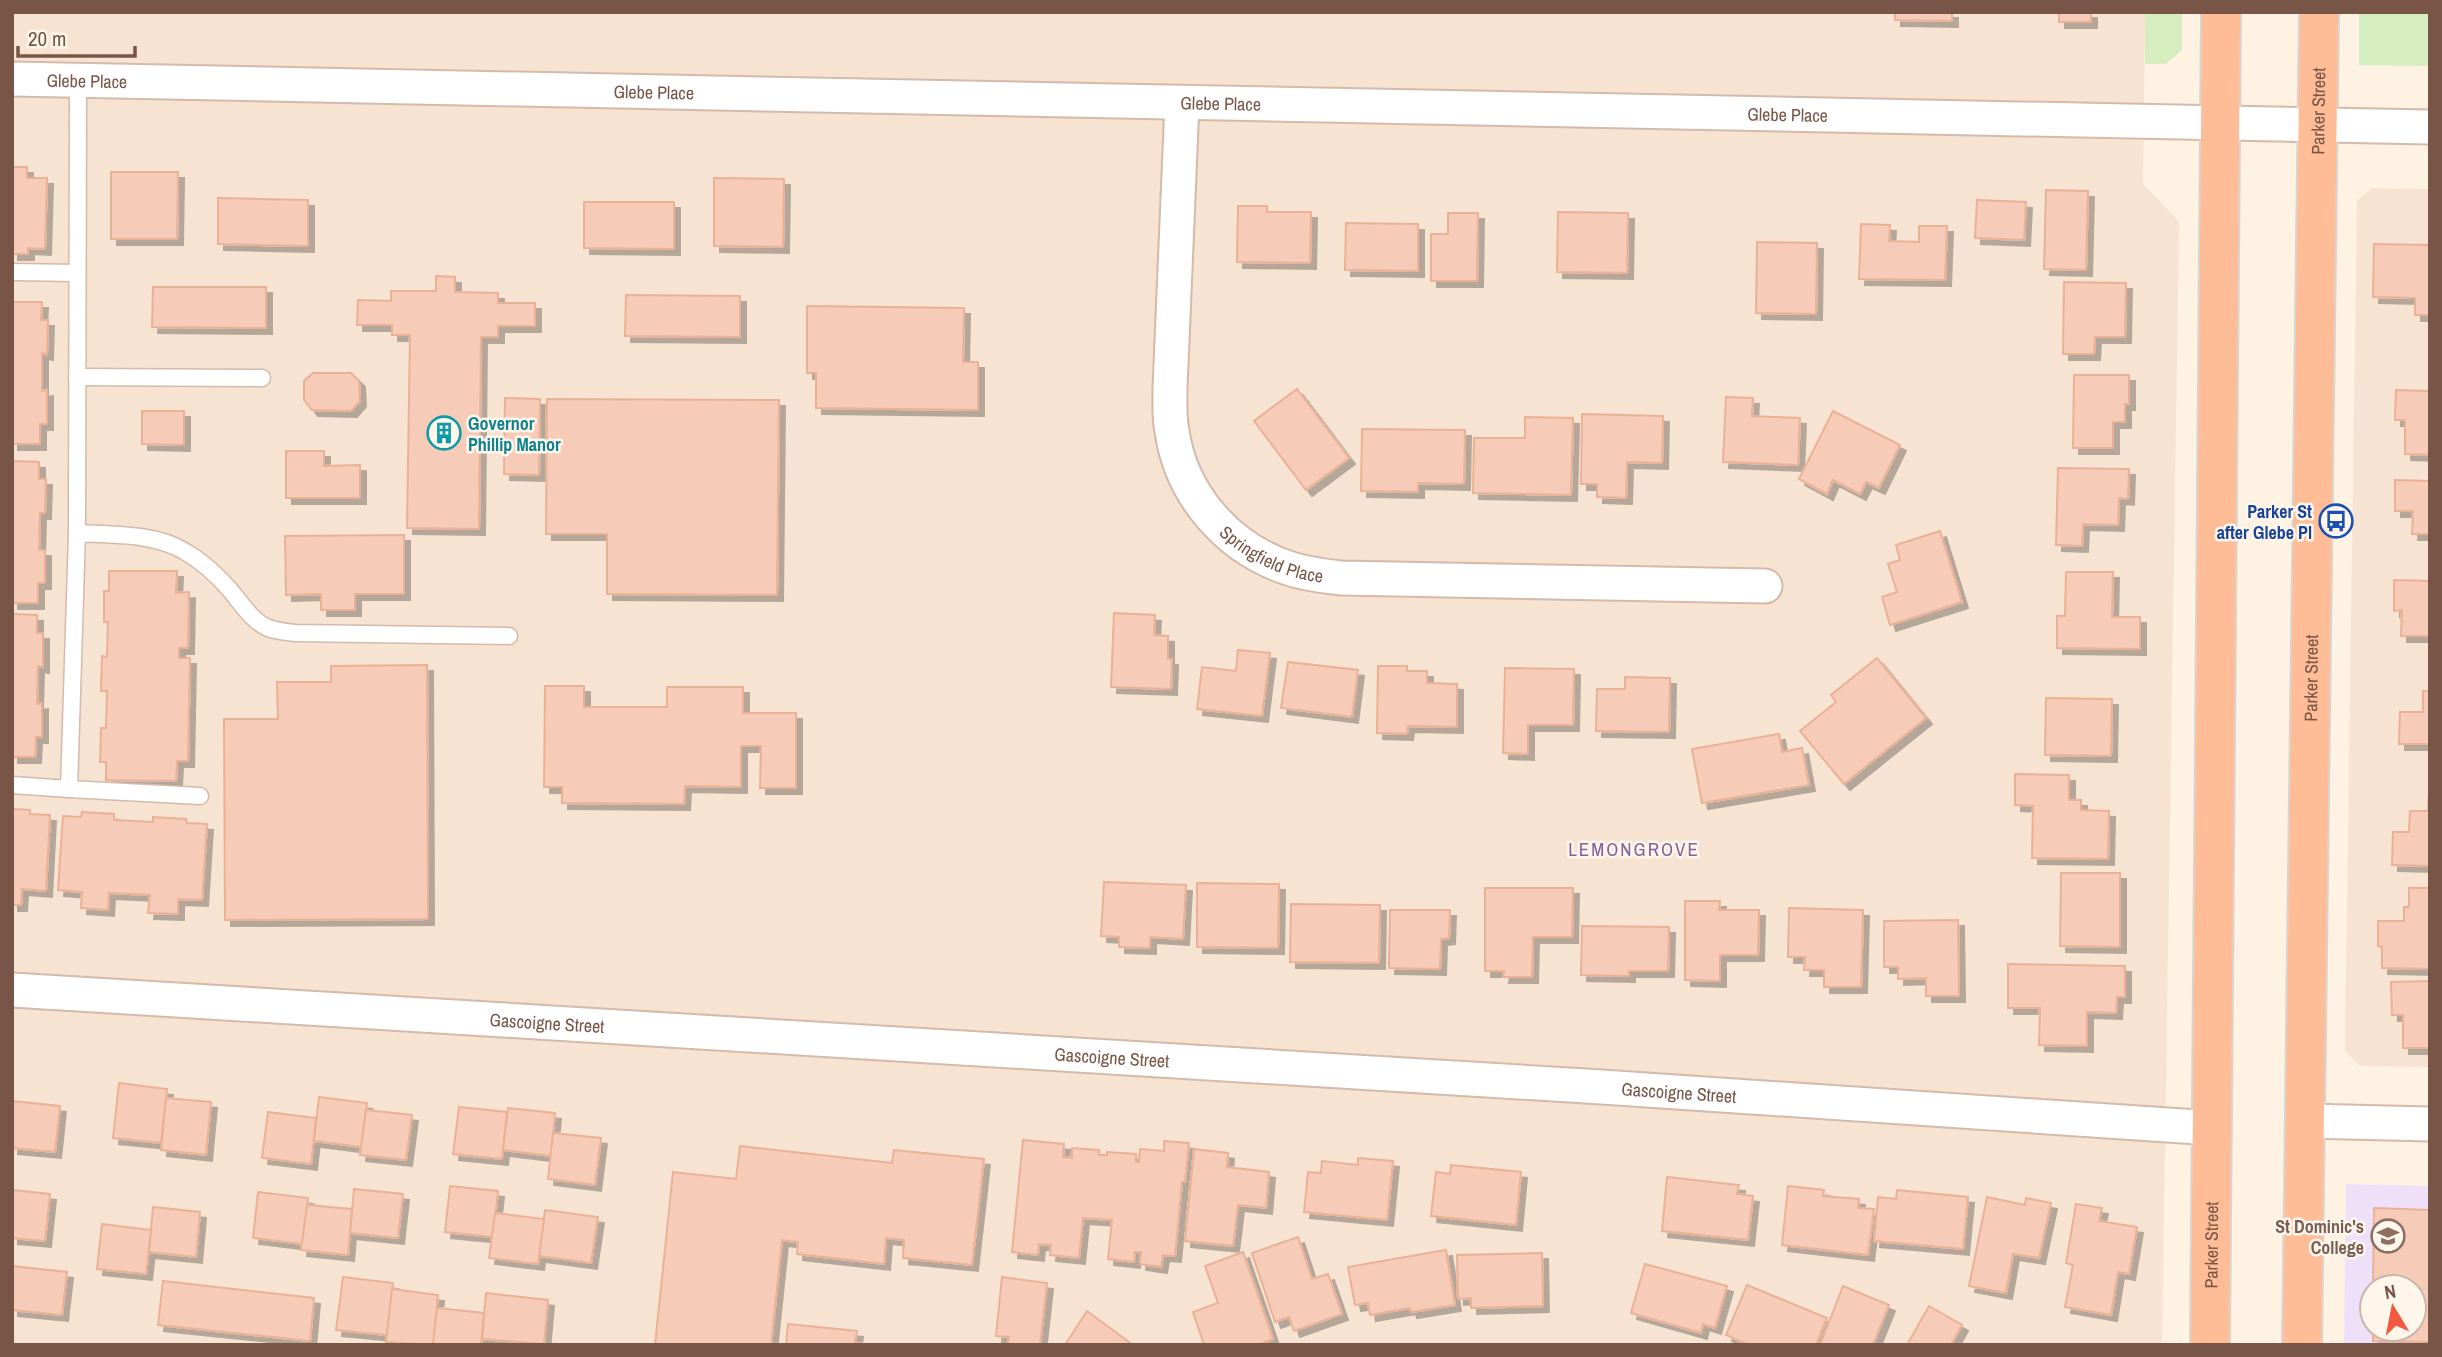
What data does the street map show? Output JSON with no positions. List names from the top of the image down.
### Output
{
  "streets": {
    "highway": ["Parker Street"],
    "street": ["Glebe Place", "Springfield Place", "Gascoigne Street"]
  },
  "crossings": [
    ["Glebe Place", "Parker Street"],
    ["Glebe Place", "Springfield Place"],
    ["Parker Street", "Gascoigne Street"]
  ],
  "districts": ["LEMONGROVE"],
  "places": {
    "building": ["Governor Phillip Manor"],
    "bus stop": ["Parker St after Glebe Pl"],
    "school or university": ["St Dominic's College"]
  },
  "scale_bar": "20 m",
  "north": "top"
}
